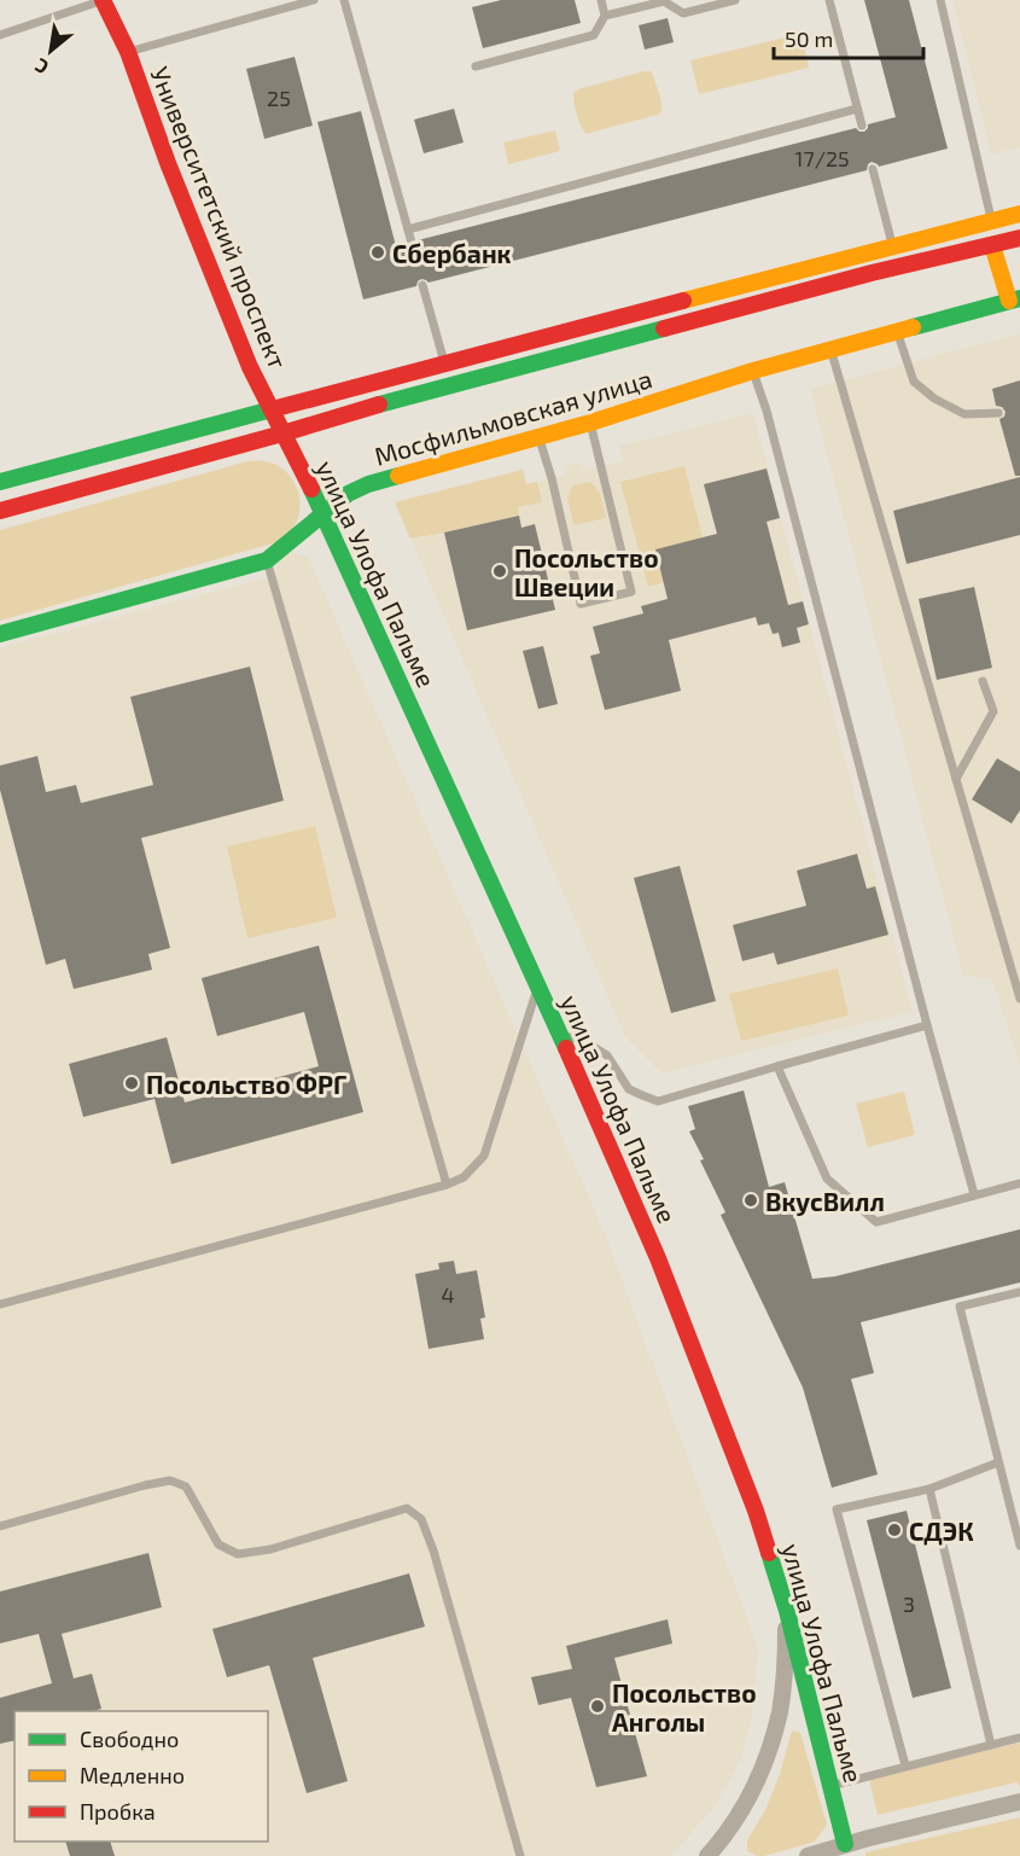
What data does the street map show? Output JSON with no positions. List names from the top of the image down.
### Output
{
  "streets": {
    "street": ["Университетский проспект", "Мосфильмовская улица", "улица Улофа Пальме"]
  },
  "crossings": [
    ["Университетский проспект", "улица Улофа Пальме"],
    ["Мосфильмовская улица", "улица Улофа Пальме"]
  ],
  "places": [
    "Сбербанк",
    "Посольство Швеции",
    "Посольство ФРГ",
    "ВкусВилл",
    "СДЭК",
    "Посольство Анголы"
  ],
  "house_numbers": [
    "25",
    "17/25",
    "4",
    "3"
  ],
  "legend": ["Свободно", "Медленно", "Пробка"],
  "scale_bar": "50 m",
  "north": "bottom left"
}
